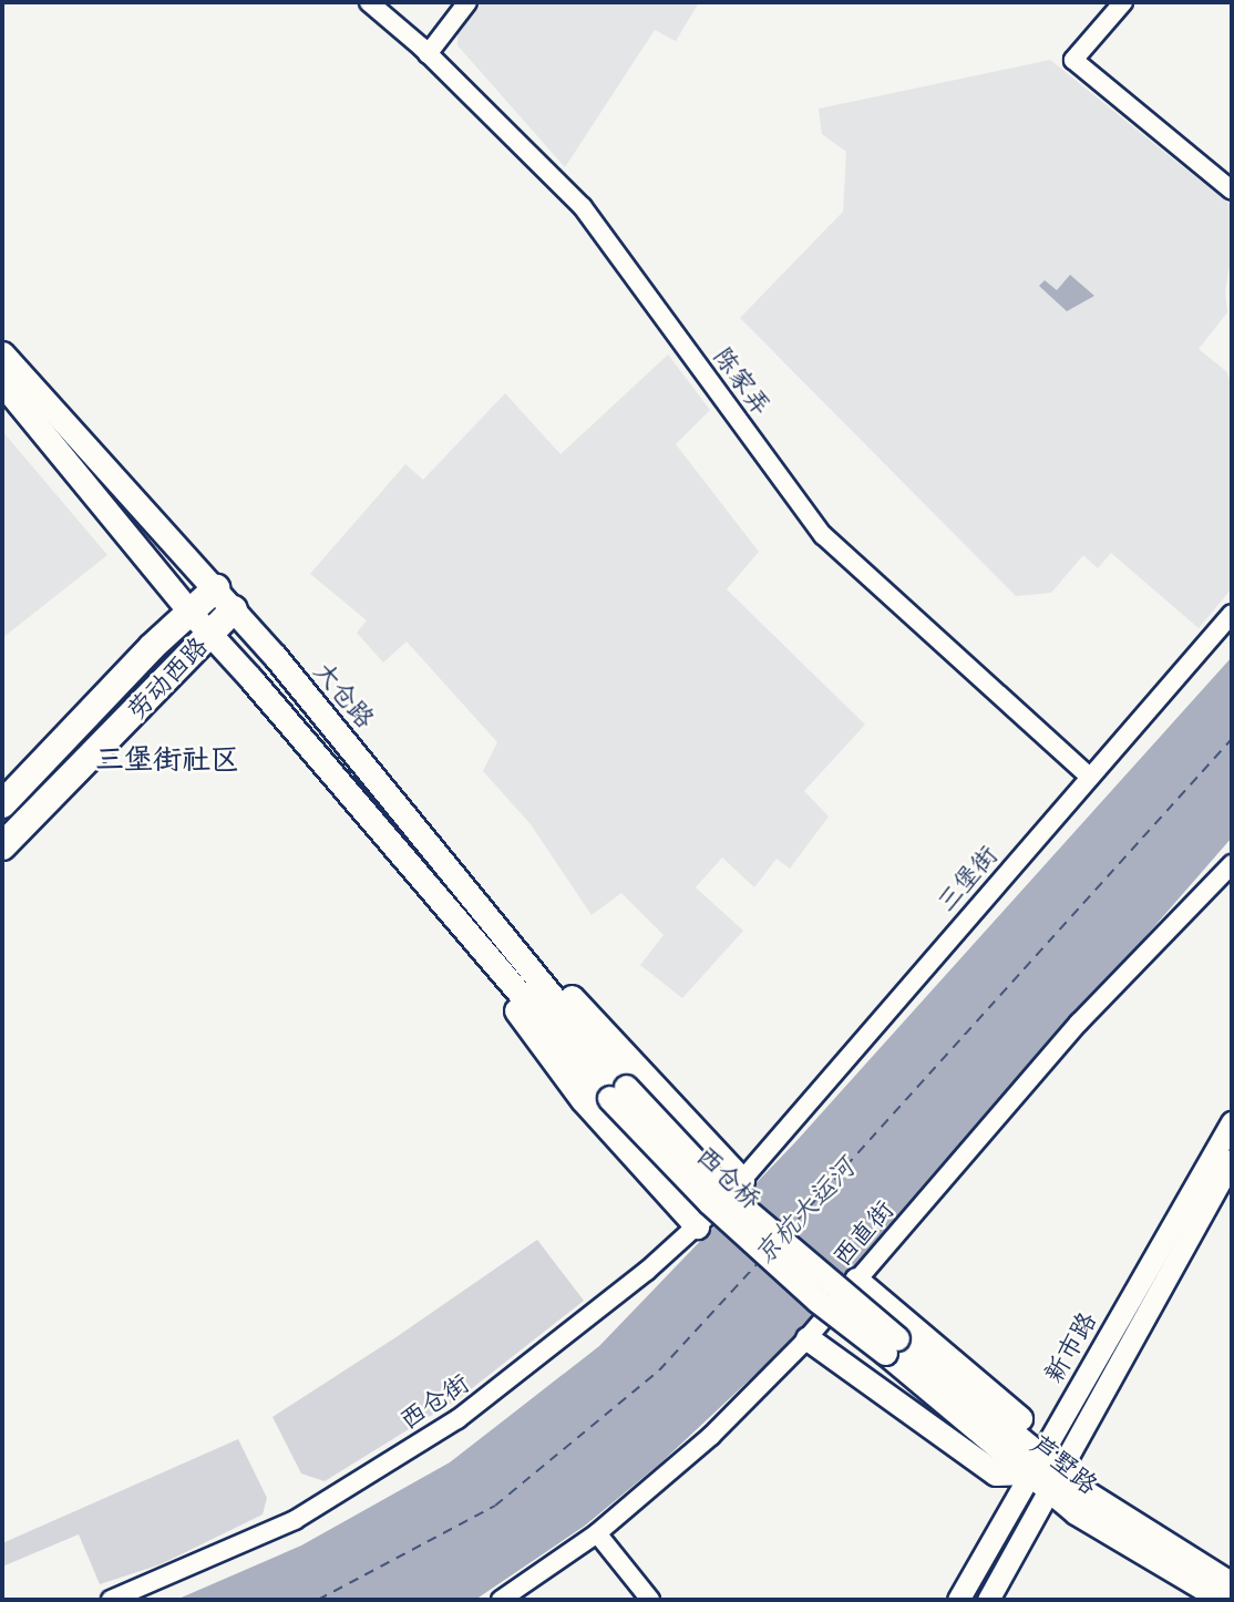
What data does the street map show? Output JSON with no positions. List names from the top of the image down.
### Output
{
  "streets": {
    "main road": [
      "劳动西路",
      "大仓路",
      "西仓桥",
      "芦墅路"
    ],
    "street": [
      "陈家弄",
      "三堡街",
      "西直街",
      "新市路",
      "西仓街"
    ]
  },
  "crossings": [
    ["陈家弄", "三堡街"],
    ["劳动西路", "大仓路"],
    ["大仓路", "西仓桥"],
    ["三堡街", "西仓街"],
    ["西仓桥", "芦墅路"],
    ["新市路", "芦墅路"]
  ],
  "districts": ["三堡街社区"],
  "water": ["京杭大运河"]
}
